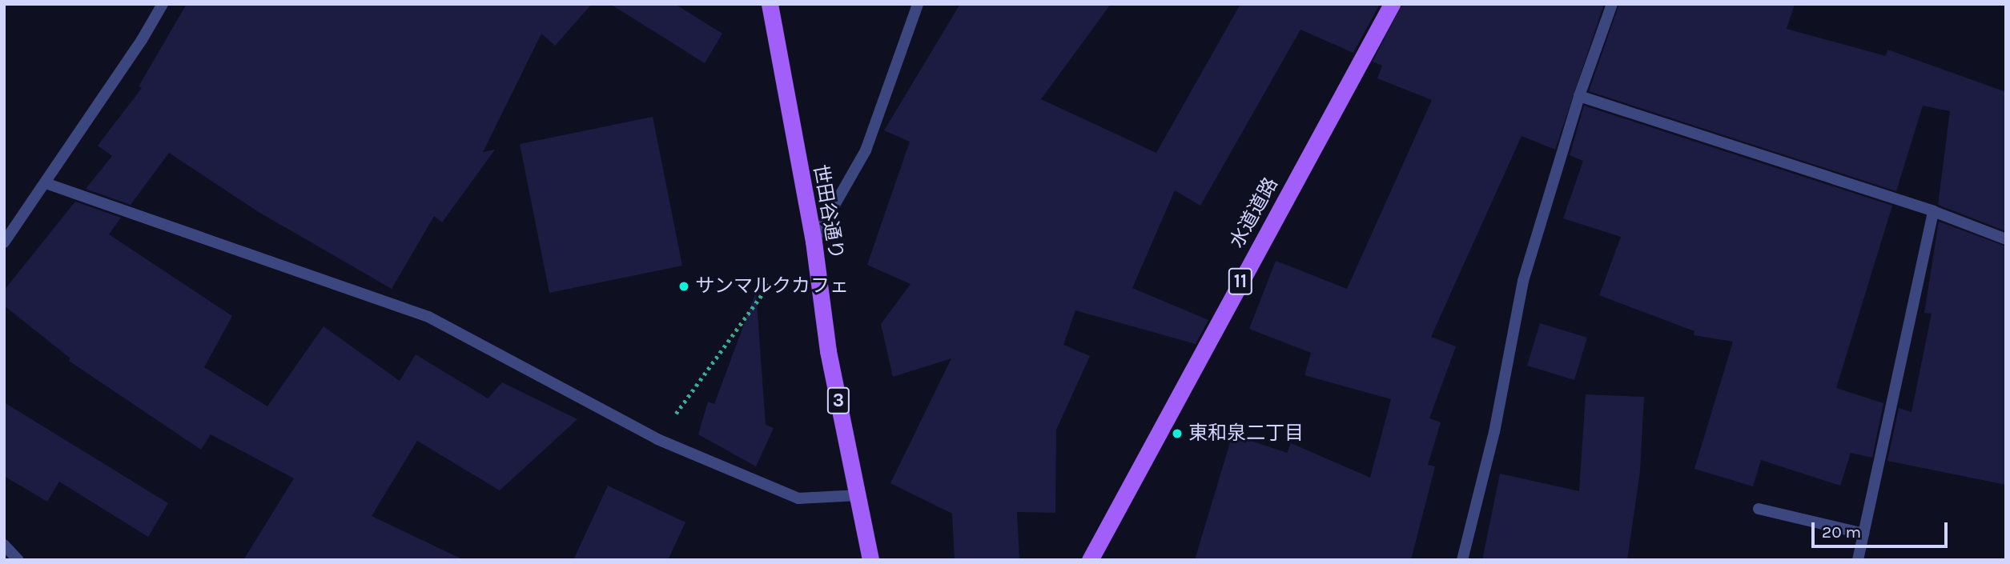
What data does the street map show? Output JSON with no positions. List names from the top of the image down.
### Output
{
  "streets": {
    "main road": [
      "世田谷通り",
      "水道道路",
      "11",
      "3"
    ]
  },
  "places": ["サンマルクカフェ", "東和泉二丁目"],
  "scale_bar": "20 m"
}
